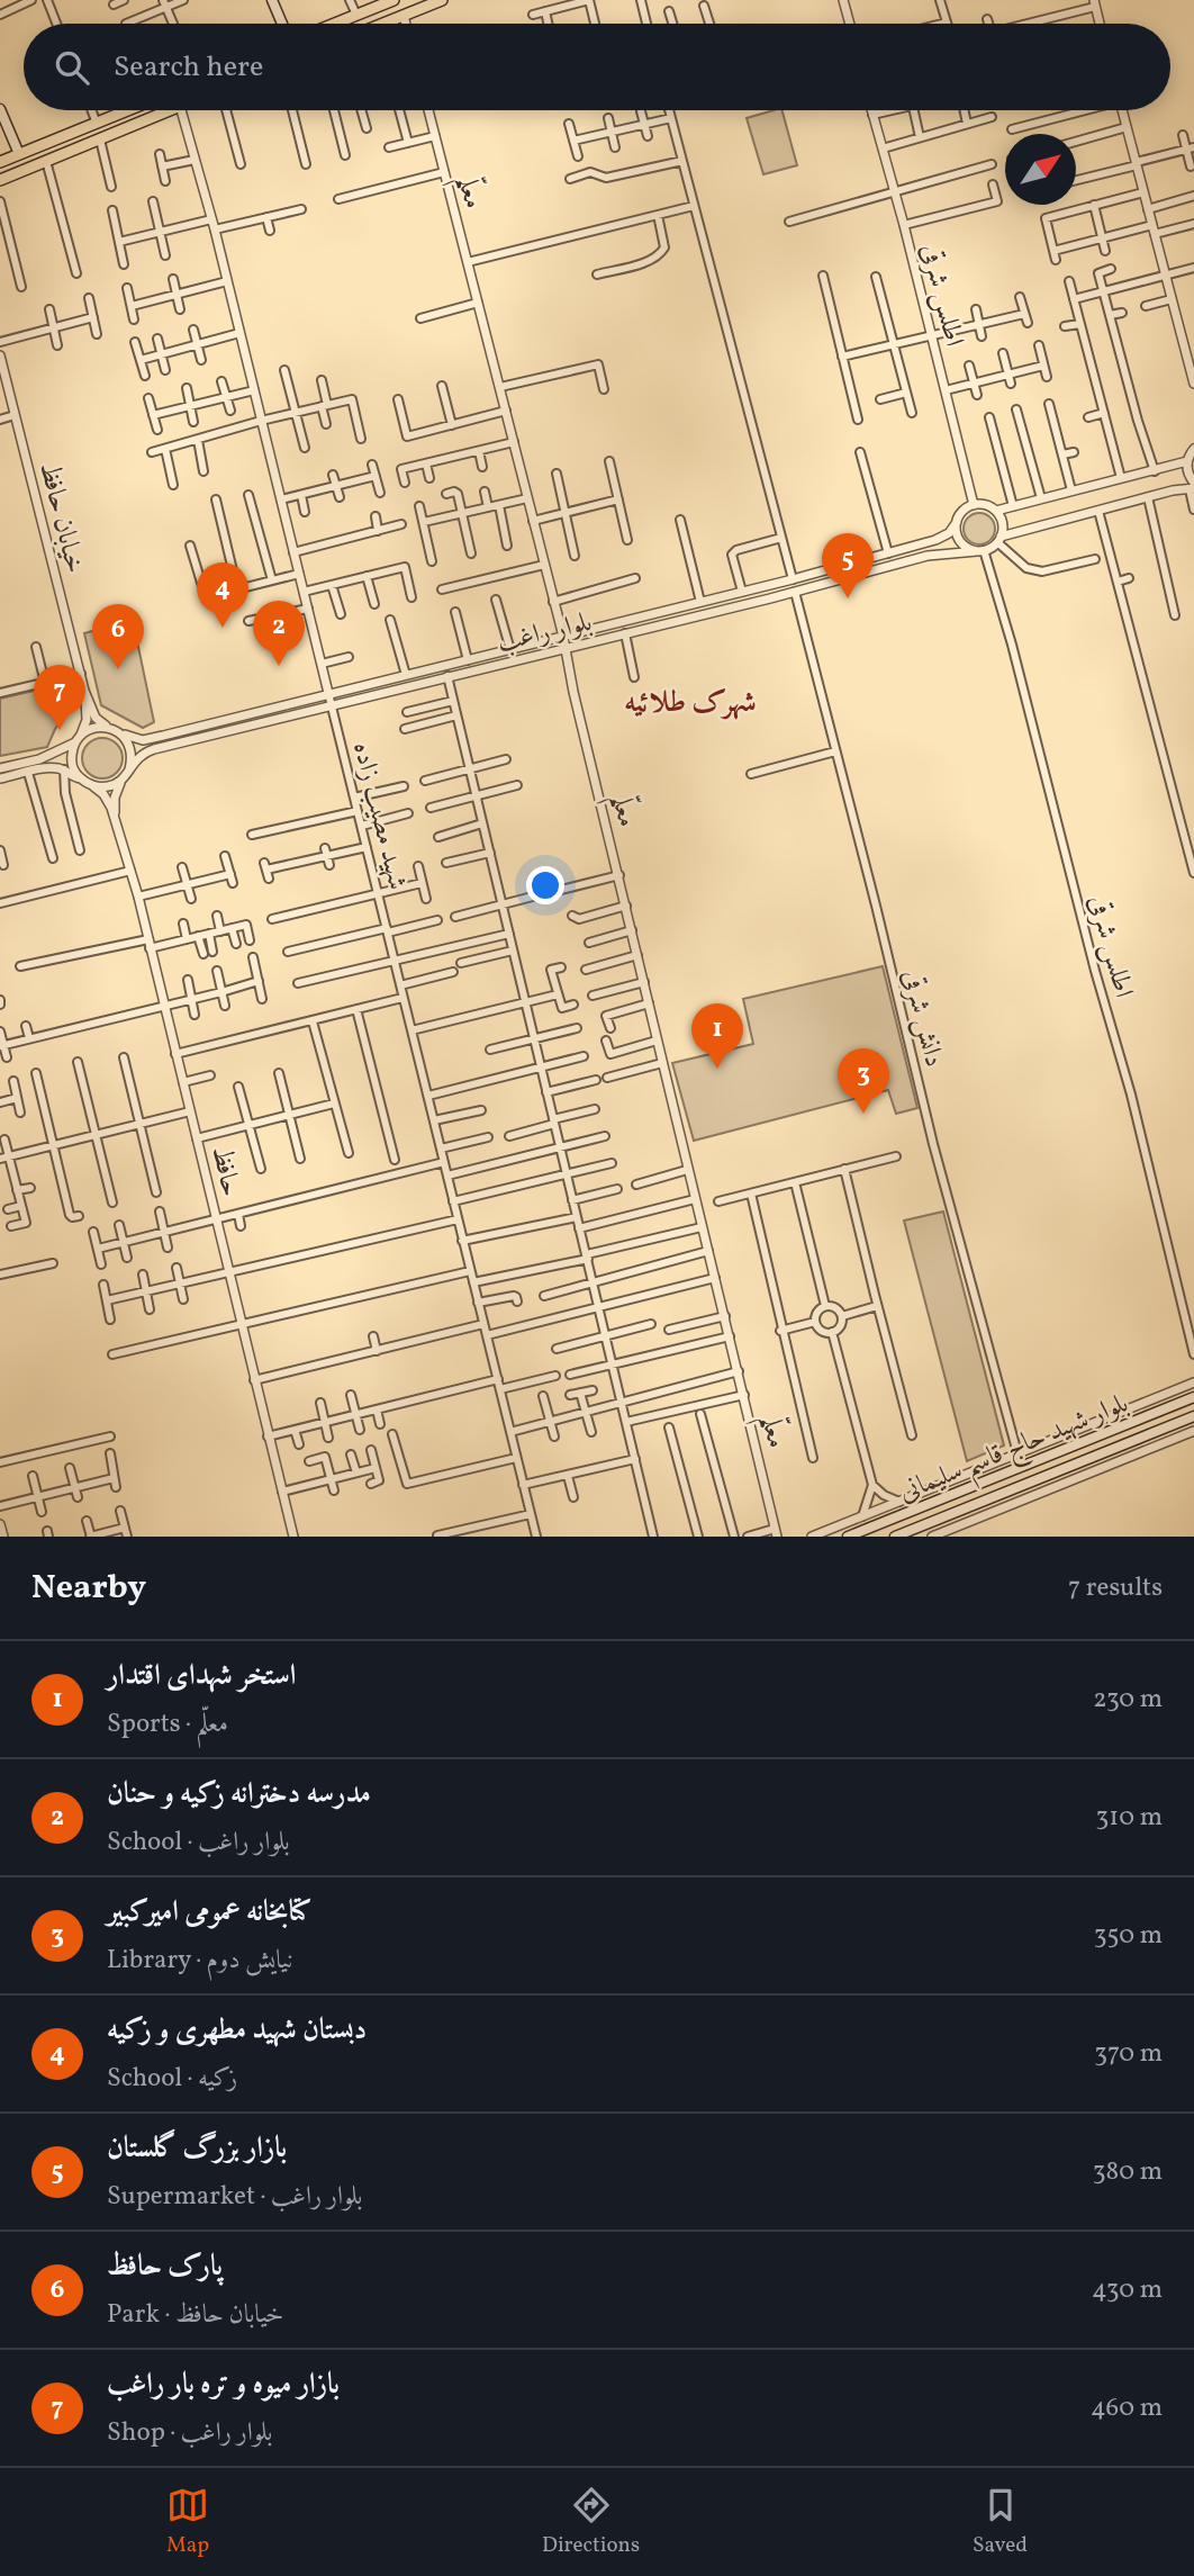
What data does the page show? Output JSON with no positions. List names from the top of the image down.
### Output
{
  "streets": {
    "main road": ["بلوار شهید حاج قاسم سلیمانی"],
    "street": [
      "معلّم",
      "اطلس شرقی",
      "خیابان حافظ",
      "بلوار راغب",
      "شهید مصیب زاده",
      "دانش شرقی",
      "حافظ"
    ]
  },
  "crossings": [
    ["معلّم", "بلوار راغب"],
    ["اطلس شرقی", "بلوار راغب"],
    ["خیابان حافظ", "بلوار راغب"],
    ["خیابان حافظ", "حافظ"],
    ["بلوار راغب", "شهید مصیب زاده"],
    ["بلوار راغب", "دانش شرقی"],
    ["بلوار راغب", "حافظ"]
  ],
  "districts": ["شهرک طلائیه"],
  "north": "top right",
  "page": {
    "search": "Search here",
    "pins": [
      "5",
      "4",
      "2",
      "6",
      "7",
      "1",
      "3"
    ],
    "heading": ["Nearby", "7 results"],
    "list": [
      {
        "mark": "1",
        "name": "استخر شهدای اقتدار",
        "note": "Sports · معلّم",
        "value": "230 m"
      },
      {
        "mark": "2",
        "name": "مدرسه دخترانه زکیه و حنان",
        "note": "School · بلوار راغب",
        "value": "310 m"
      },
      {
        "mark": "3",
        "name": "کتابخانه عمومی امیرکبیر",
        "note": "Library · نیایش دوم",
        "value": "350 m"
      },
      {
        "mark": "4",
        "name": "دبستان شهید مطهری و زکیه",
        "note": "School · زکیه",
        "value": "370 m"
      },
      {
        "mark": "5",
        "name": "بازار بزرگ گلستان",
        "note": "Supermarket · بلوار راغب",
        "value": "380 m"
      },
      {
        "mark": "6",
        "name": "پارک حافظ",
        "note": "Park · خیابان حافظ",
        "value": "430 m"
      },
      {
        "mark": "7",
        "name": "بازار میوه و تره بار راغب",
        "note": "Shop · بلوار راغب",
        "value": "460 m"
      }
    ],
    "nav": ["Map", "Directions", "Saved"]
  }
}
